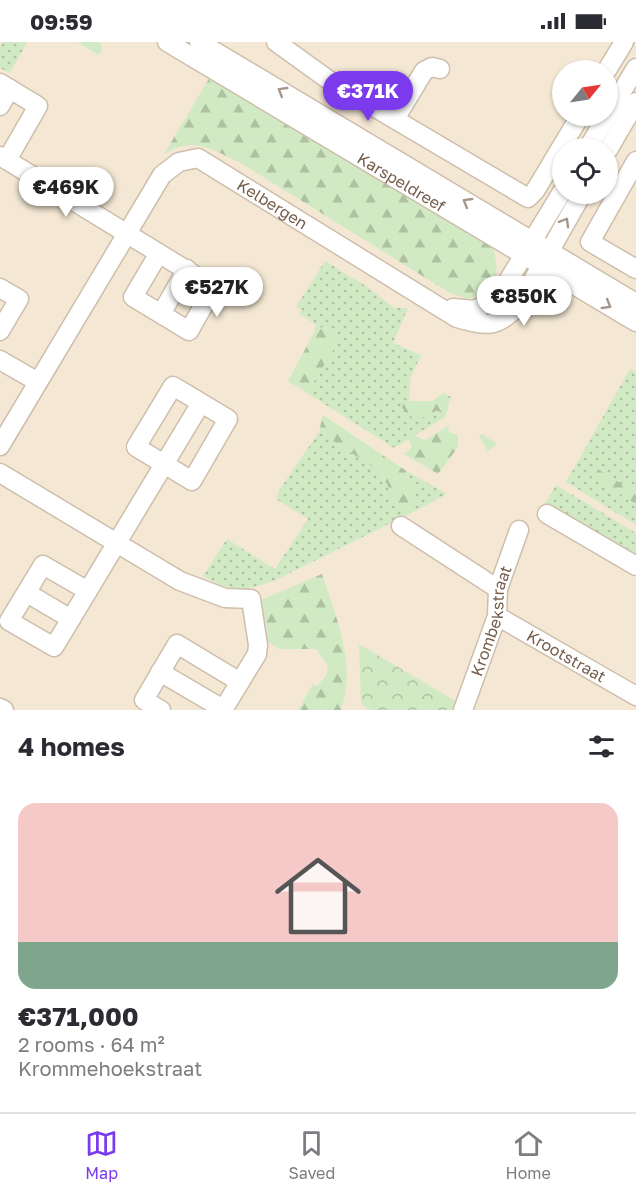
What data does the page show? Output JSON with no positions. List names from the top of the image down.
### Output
{
  "streets": {
    "street": [
      "Karspeldreef",
      "Kelbergen",
      "Krombekstraat",
      "Krootstraat"
    ]
  },
  "crossings": [
    ["Karspeldreef", "Kelbergen"],
    ["Krombekstraat", "Krootstraat"]
  ],
  "north": "top right",
  "page": {
    "status": "09:59",
    "price": [
      "€371K",
      "€469K",
      "€527K",
      "€850K"
    ],
    "heading": "4 homes",
    "list": [
      {
        "name": "€371,000",
        "note": "2 rooms · 64 m² · Krommehoekstraat"
      }
    ],
    "tabs": ["Map", "Saved", "Home"]
  }
}
